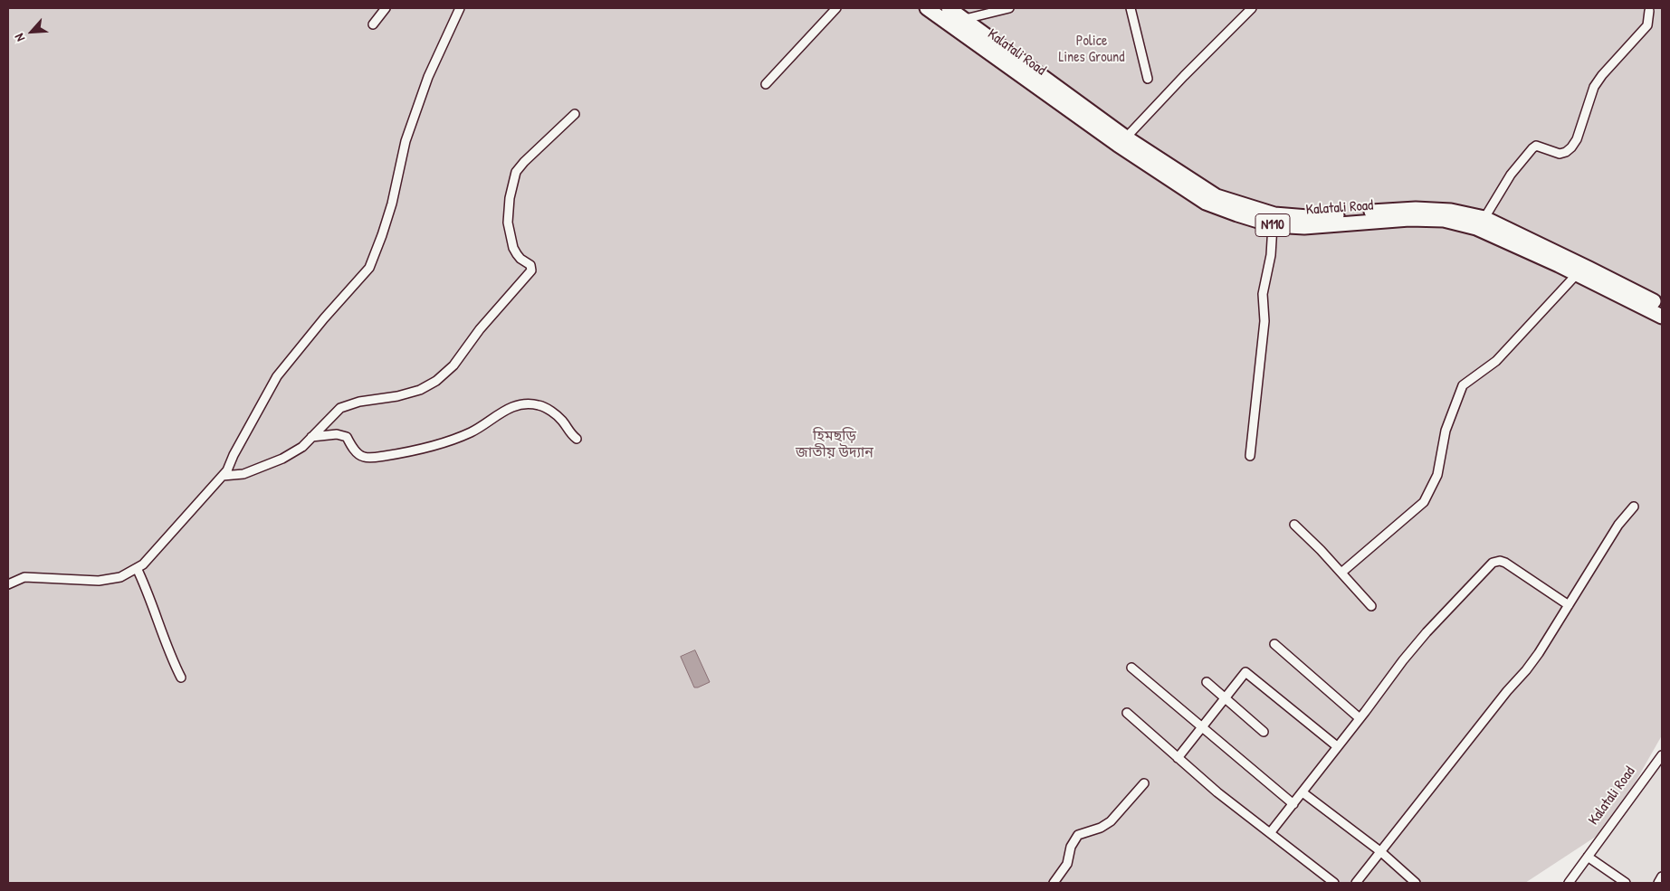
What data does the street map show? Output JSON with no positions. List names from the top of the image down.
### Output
{
  "streets": {
    "highway": ["Kalatali Road", "N110"]
  },
  "parks": ["Police Lines Ground", "হিমছড়ি জাতীয় উদ্যান"],
  "north": "bottom left"
}
